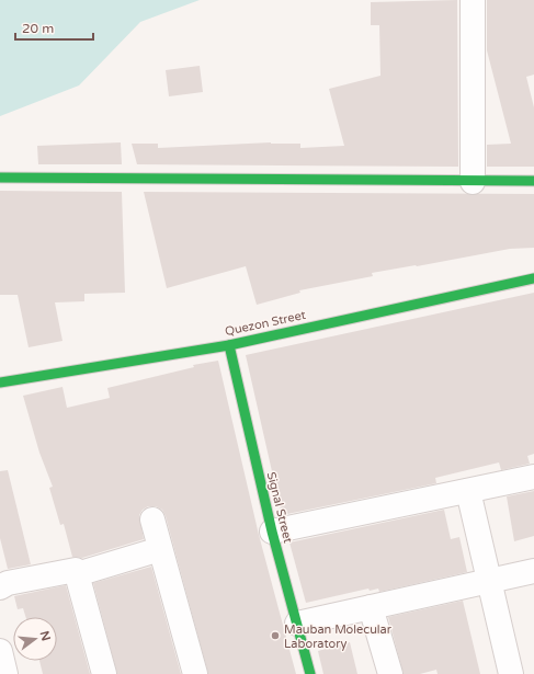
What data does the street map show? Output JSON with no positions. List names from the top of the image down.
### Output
{
  "streets": {
    "street": ["Quezon Street", "Signal Street"]
  },
  "crossings": [
    ["Quezon Street", "Signal Street"]
  ],
  "places": ["Mauban Molecular Laboratory"],
  "scale_bar": "20 m",
  "north": "right"
}
